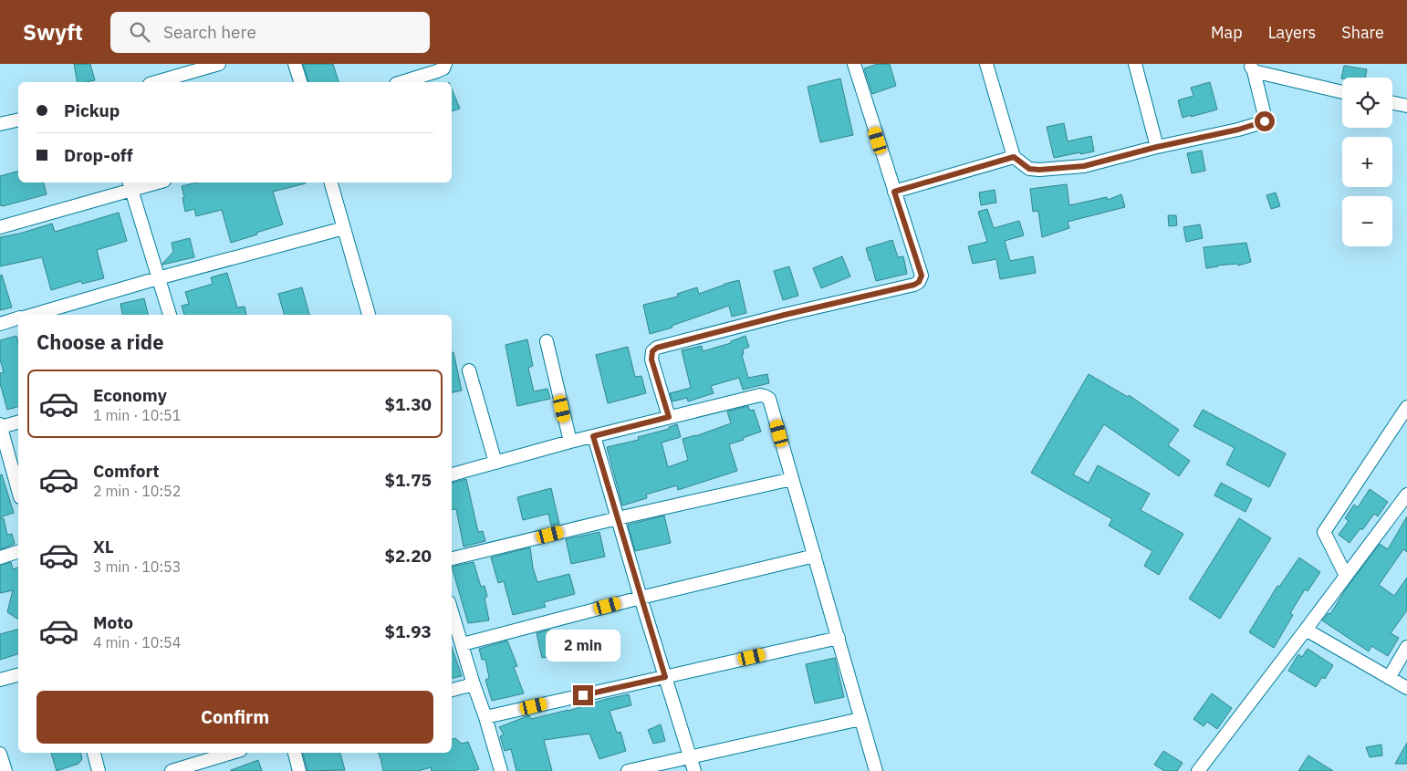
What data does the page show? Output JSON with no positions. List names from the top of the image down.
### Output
{
  "page": {
    "header": "Swyft",
    "search": "Search here",
    "nav": ["Map", "Layers", "Share"],
    "map_buttons": ["+", "−"],
    "banner": ["Pickup", "Drop-off"],
    "heading": "Choose a ride",
    "list": [
      {
        "name": "Economy",
        "note": "1 min · 10:51",
        "value": "$1.30"
      },
      {
        "name": "Comfort",
        "note": "2 min · 10:52",
        "value": "$1.75"
      },
      {
        "name": "XL",
        "note": "3 min · 10:53",
        "value": "$2.20"
      },
      {
        "name": "Moto",
        "note": "4 min · 10:54",
        "value": "$1.93"
      }
    ],
    "bubble": "2 min",
    "buttons": "Confirm"
  }
}
